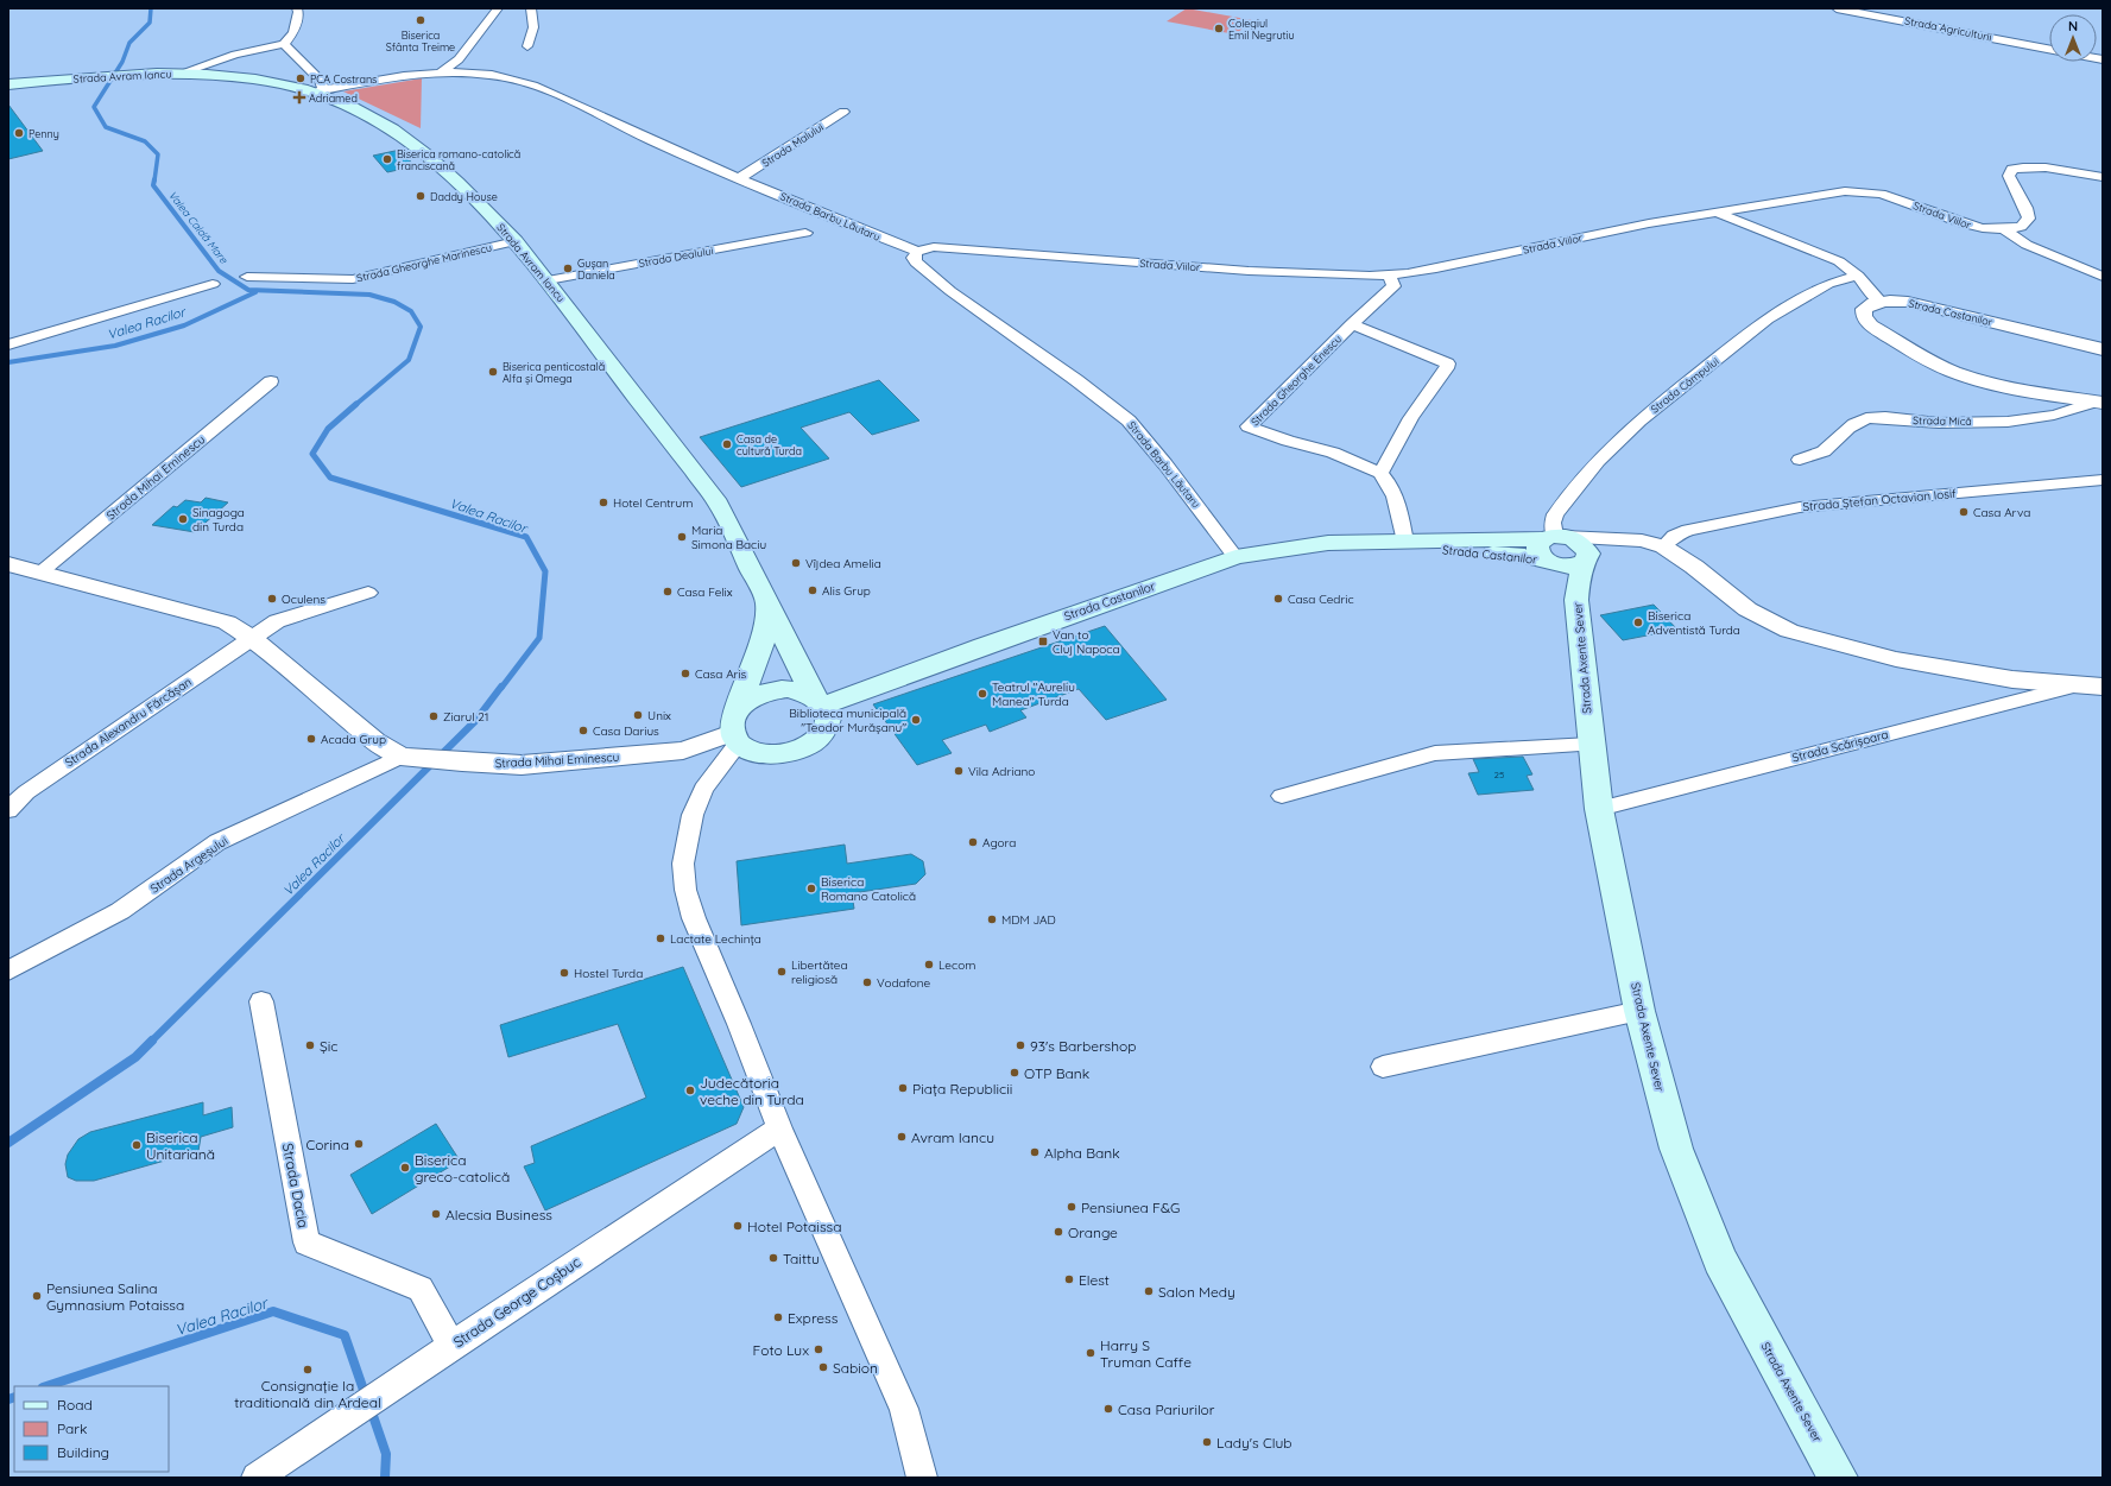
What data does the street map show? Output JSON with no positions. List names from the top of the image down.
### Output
{
  "streets": {
    "main road": ["Strada Avram Iancu", "Strada Castanilor", "Strada Axente Sever"],
    "street": [
      "Strada Agriculturii",
      "Strada Malului",
      "Strada Viilor",
      "Strada Barbu Lăutaru",
      "Strada Dealului",
      "Strada Gheorghe Marinescu",
      "Strada Gheorghe Enescu",
      "Strada Câmpului",
      "Strada Mică",
      "Strada Mihai Eminescu",
      "Strada Ștefan Octavian Iosif",
      "Strada Alexandru Fărcășan",
      "Strada Scărișoara",
      "Strada Argeșului",
      "Strada Dacia",
      "Strada George Coșbuc"
    ]
  },
  "crossings": [
    ["Strada Avram Iancu", "Strada Barbu Lăutaru"],
    ["Strada Avram Iancu", "Strada Dealului"],
    ["Strada Avram Iancu", "Strada Gheorghe Marinescu"],
    ["Strada Avram Iancu", "Strada Castanilor"],
    ["Strada Avram Iancu", "Strada Mihai Eminescu"],
    ["Strada Malului", "Strada Barbu Lăutaru"],
    ["Strada Viilor", "Strada Barbu Lăutaru"],
    ["Strada Viilor", "Strada Gheorghe Enescu"],
    ["Strada Barbu Lăutaru", "Strada Castanilor"],
    ["Strada Castanilor", "Strada Câmpului"],
    ["Strada Castanilor", "Strada Mihai Eminescu"],
    ["Strada Castanilor", "Strada Ștefan Octavian Iosif"],
    ["Strada Castanilor", "Strada Axente Sever"],
    ["Strada Castanilor", "Strada Scărișoara"],
    ["Strada Mihai Eminescu", "Strada Alexandru Fărcășan"],
    ["Strada Mihai Eminescu", "Strada Argeșului"],
    ["Strada Axente Sever", "Strada Scărișoara"],
    ["Strada Dacia", "Strada George Coșbuc"]
  ],
  "water": ["Valea Caldă Mare", "Valea Racilor"],
  "places": {
    "other": [
      "Biserica Sfânta Treime",
      "Colegiul Emil Negrutiu",
      "PCA Costrans",
      "Penny",
      "Biserica romano-catolică franciscană",
      "Daddy House",
      "Gușan Daniela",
      "Biserica penticostală Alfa și Omega",
      "Casa de cultură Turda",
      "Hotel Centrum",
      "Casa Arva",
      "Sinagoga din Turda",
      "Maria Simona Baciu",
      "Vîjdea Amelia",
      "Alis Grup",
      "Casa Felix",
      "Oculens",
      "Casa Cedric",
      "Biserica Adventistă Turda",
      "Casa Aris",
      "Teatrul \"Aureliu Manea\" Turda",
      "Unix",
      "Ziarul 21",
      "Biblioteca municipală \"Teodor Murășanu\"",
      "Casa Darius",
      "Acada Grup",
      "Vila Adriano",
      "Agora",
      "Biserica Romano Catolică",
      "MDM JAD",
      "Lactate Lechința",
      "Lecom",
      "Libertătea religiosă",
      "Hostel Turda",
      "Vodafone",
      "Șic",
      "93's Barbershop",
      "OTP Bank",
      "Piața Republicii",
      "Judecătoria veche din Turda",
      "Avram Iancu",
      "Corina",
      "Biserica Unitariană",
      "Alpha Bank",
      "Biserica greco-catolică",
      "Pensiunea F&G",
      "Alecsia Business",
      "Hotel Potaissa",
      "Orange",
      "Taittu",
      "Elest",
      "Salon Medy",
      "Pensiunea Salina Gymnasium Potaissa",
      "Express",
      "Foto Lux",
      "Harry S Truman Caffe",
      "Sabion",
      "Consignație la traditională din Ardeal",
      "Casa Pariurilor",
      "Lady's Club"
    ],
    "health": ["Adriamed"],
    "transit": ["Van to Cluj Napoca"]
  },
  "house_numbers": ["25"],
  "legend": ["Road", "Park", "Building"],
  "north": "top"
}
